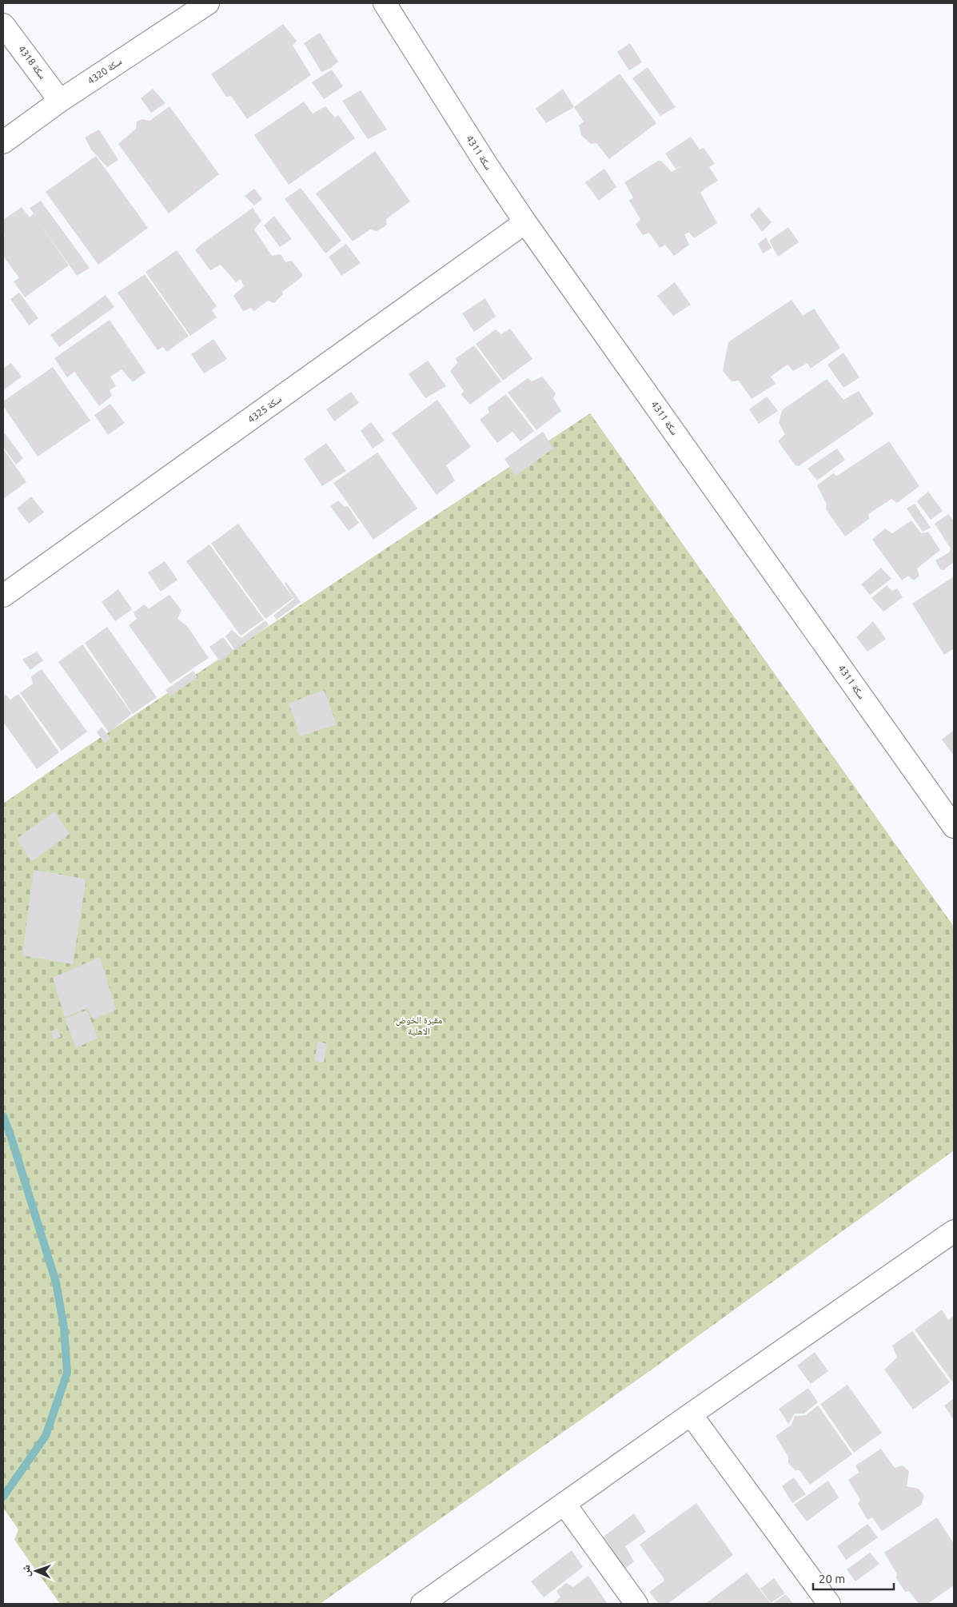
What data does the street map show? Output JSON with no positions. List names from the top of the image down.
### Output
{
  "streets": {
    "street": [
      "سكة 4318",
      "سكة 4320",
      "سكة 4311",
      "سكة 4325"
    ]
  },
  "crossings": [
    ["سكة 4318", "سكة 4320"],
    ["سكة 4311", "سكة 4325"]
  ],
  "parks": ["مقبرة الخوض الاهلية"],
  "scale_bar": "20 m",
  "north": "left"
}
